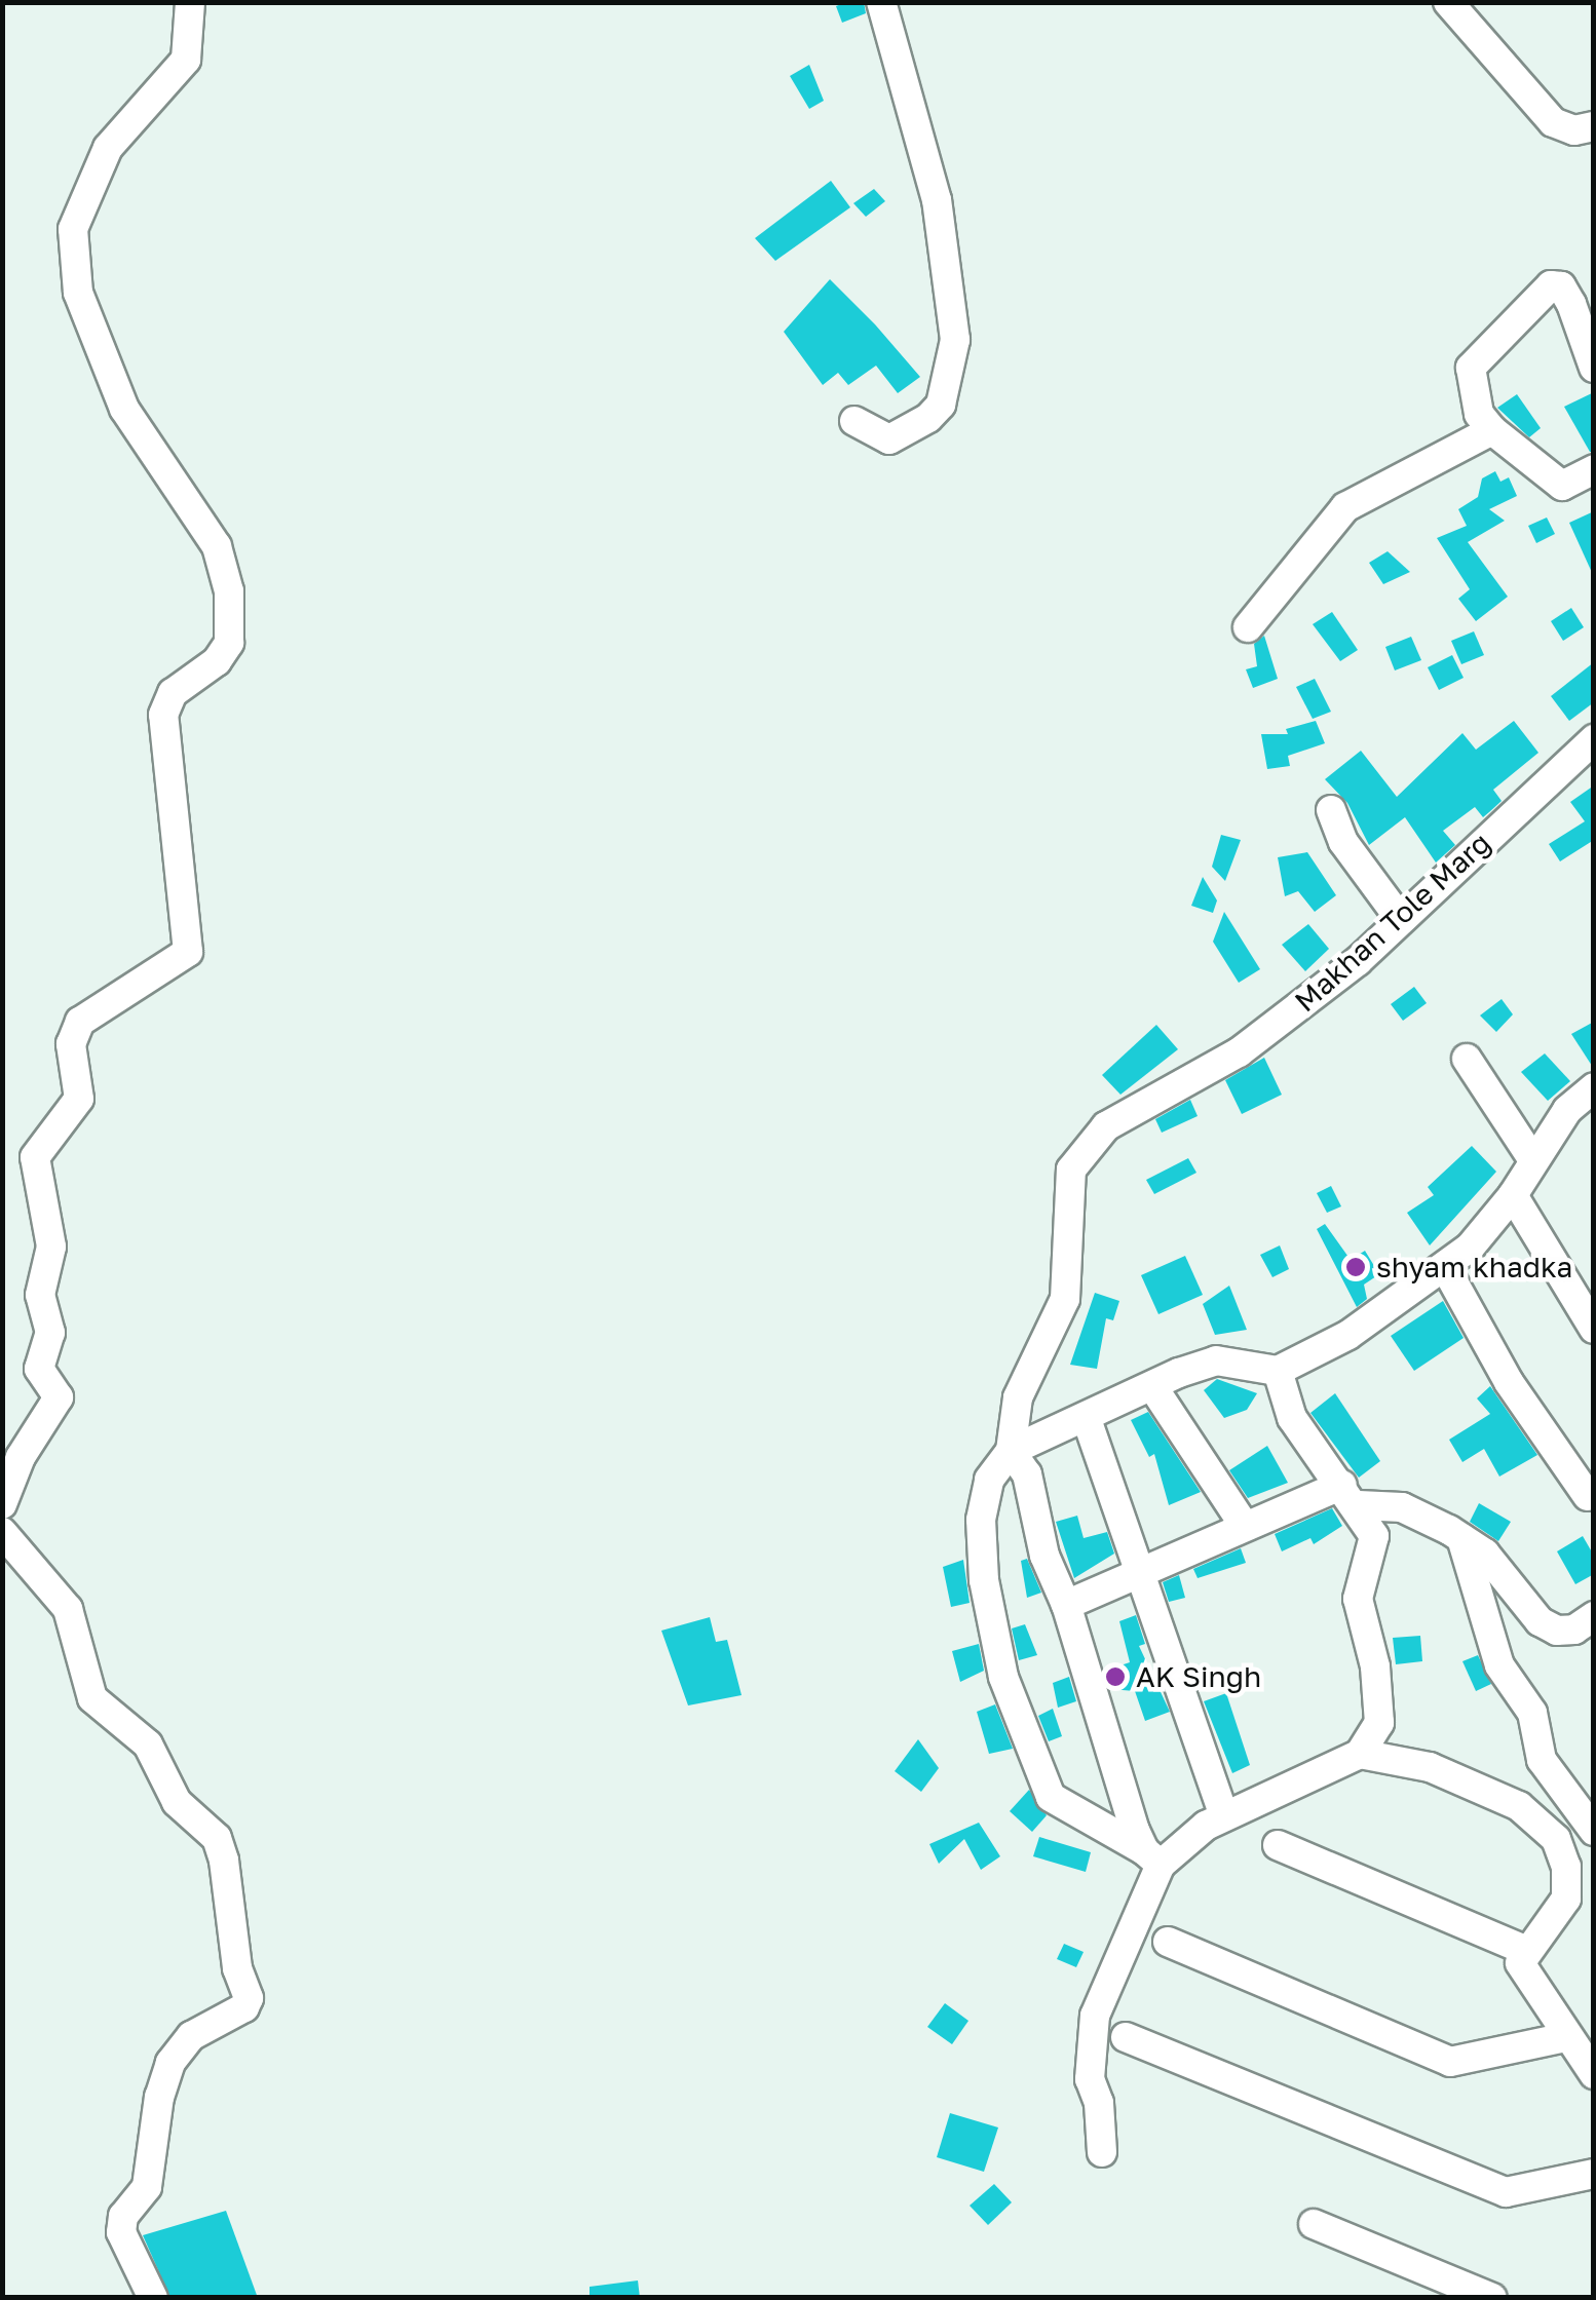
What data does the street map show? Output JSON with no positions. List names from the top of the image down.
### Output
{
  "streets": {
    "street": ["Makhan Tole Marg"]
  },
  "places": ["shyam khadka", "AK Singh"]
}
